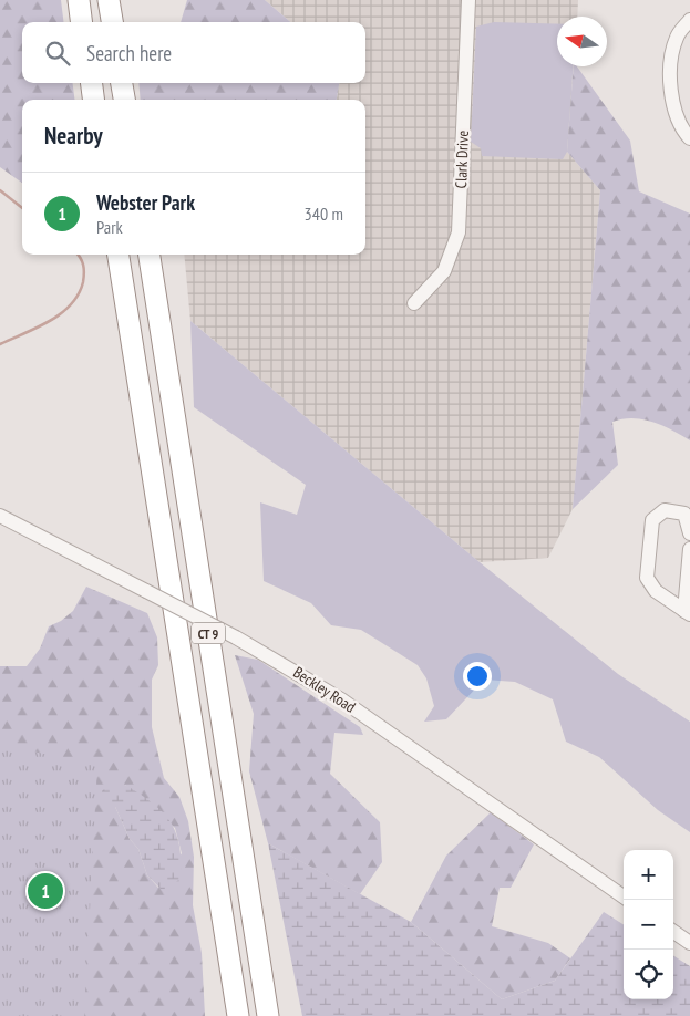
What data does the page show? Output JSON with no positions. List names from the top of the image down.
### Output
{
  "streets": {
    "highway": ["CT 9"],
    "street": ["Clark Drive", "Beckley Road"]
  },
  "north": "left",
  "page": {
    "search": "Search here",
    "heading": "Nearby",
    "list": [
      {
        "mark": "1",
        "name": "Webster Park",
        "note": "Park",
        "value": "340 m"
      }
    ],
    "map_buttons": ["+", "−"],
    "pins": "1"
  }
}
